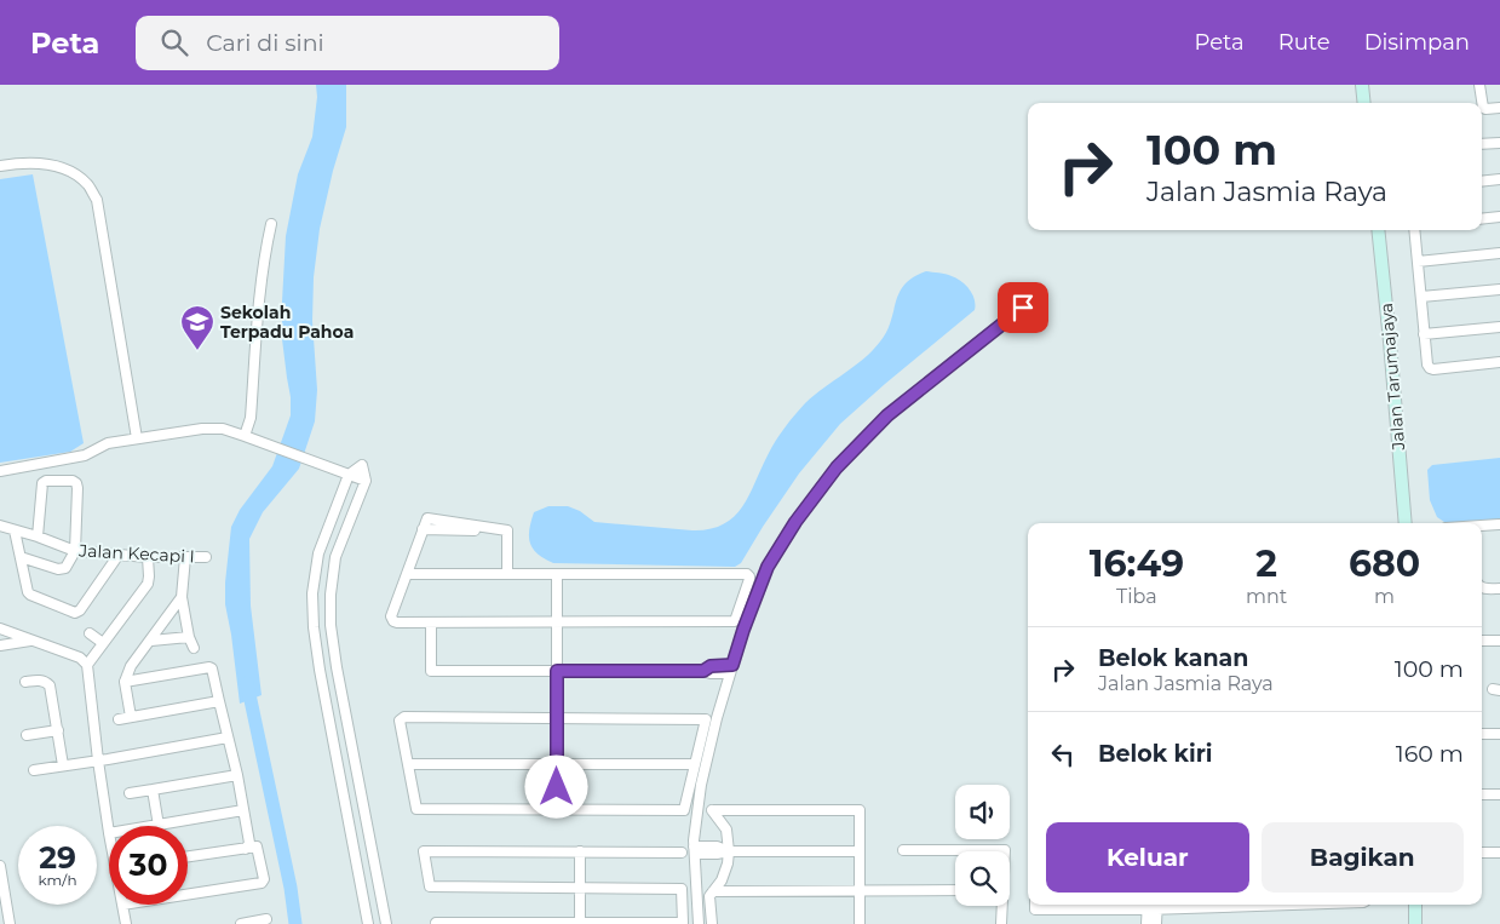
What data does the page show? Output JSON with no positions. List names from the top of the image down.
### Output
{
  "streets": {
    "street": ["Jalan Tarumajaya", "Jalan Kecapi I"]
  },
  "places": {
    "school or university": ["Sekolah Terpadu Pahoa"]
  },
  "page": {
    "header": "Peta",
    "search": "Cari di sini",
    "nav": ["Peta", "Rute", "Disimpan"],
    "turn": ["100 m", "Jalan Jasmia Raya"],
    "eta": [
      "16:49",
      "Tiba",
      "2",
      "mnt",
      "680",
      "m"
    ],
    "list": [
      {
        "name": "Belok kanan",
        "note": "Jalan Jasmia Raya",
        "value": "100 m"
      },
      {
        "name": "Belok kiri",
        "value": "160 m"
      }
    ],
    "buttons": ["Keluar", "Bagikan"],
    "speed": "29 km/h",
    "limit": "30"
  }
}
